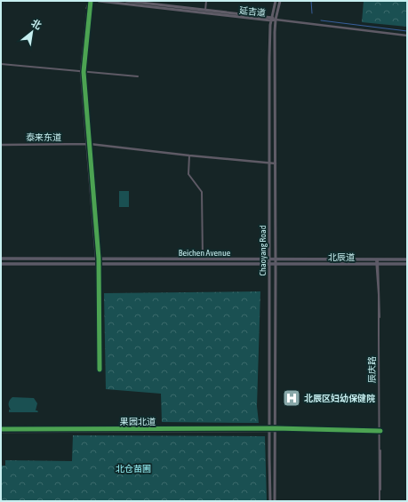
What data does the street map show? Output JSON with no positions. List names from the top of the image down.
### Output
{
  "streets": {
    "main road": [
      "延吉道",
      "Chaoyang Road",
      "Beichen Avenue",
      "北辰道"
    ],
    "street": ["泰来东道", "辰庆路", "果园北道"]
  },
  "crossings": [
    ["延吉道", "Chaoyang Road"],
    ["泰来东道", "Chaoyang Road"],
    ["Chaoyang Road", "Beichen Avenue"],
    ["Chaoyang Road", "北辰道"],
    ["Chaoyang Road", "果园北道"],
    ["Beichen Avenue", "北辰道"],
    ["Beichen Avenue", "辰庆路"],
    ["北辰道", "辰庆路"]
  ],
  "parks": ["北仓苗圃"],
  "places": {
    "hospital": ["北辰区妇幼保健院"]
  },
  "north": "top right"
}
